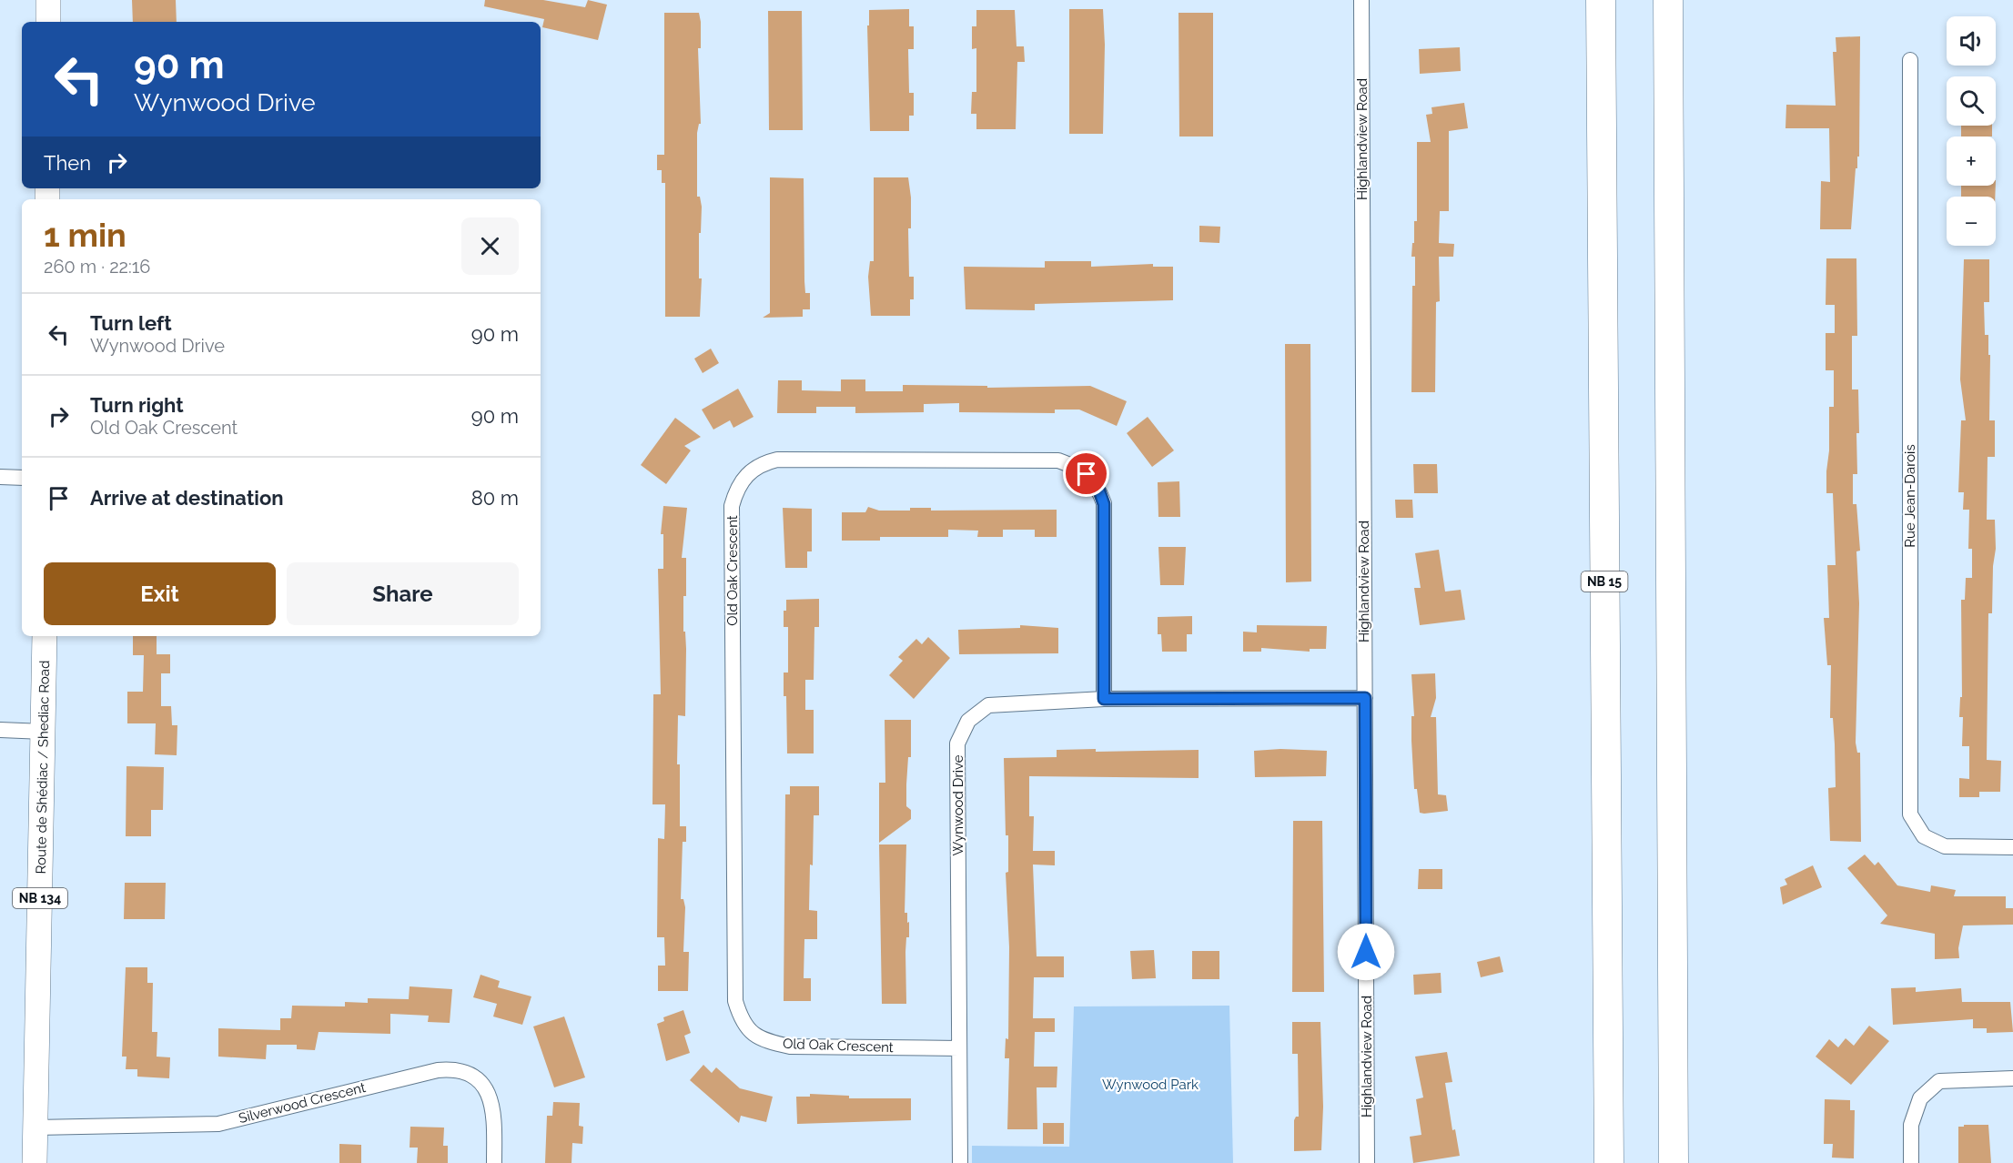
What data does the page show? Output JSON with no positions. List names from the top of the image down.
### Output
{
  "streets": {
    "highway": ["NB 15"],
    "main road": ["Route de Shédiac / Shediac Road", "NB 134"],
    "street": [
      "Highlandview Road",
      "Rue Jean-Darois",
      "Old Oak Crescent",
      "Wynwood Drive",
      "Silverwood Crescent"
    ]
  },
  "crossings": [
    ["Highlandview Road", "Wynwood Drive"],
    ["Old Oak Crescent", "Wynwood Drive"],
    ["Route de Shédiac / Shediac Road", "Silverwood Crescent"]
  ],
  "parks": ["Wynwood Park"],
  "page": {
    "map_buttons": ["+", "−"],
    "turn": ["90 m", "Wynwood Drive"],
    "then": "Then",
    "heading": ["1 min", "260 m · 22:16"],
    "list": [
      {
        "name": "Turn left",
        "note": "Wynwood Drive",
        "value": "90 m"
      },
      {
        "name": "Turn right",
        "note": "Old Oak Crescent",
        "value": "90 m"
      },
      {
        "name": "Arrive at destination",
        "value": "80 m"
      }
    ],
    "buttons": ["Exit", "Share"]
  }
}
